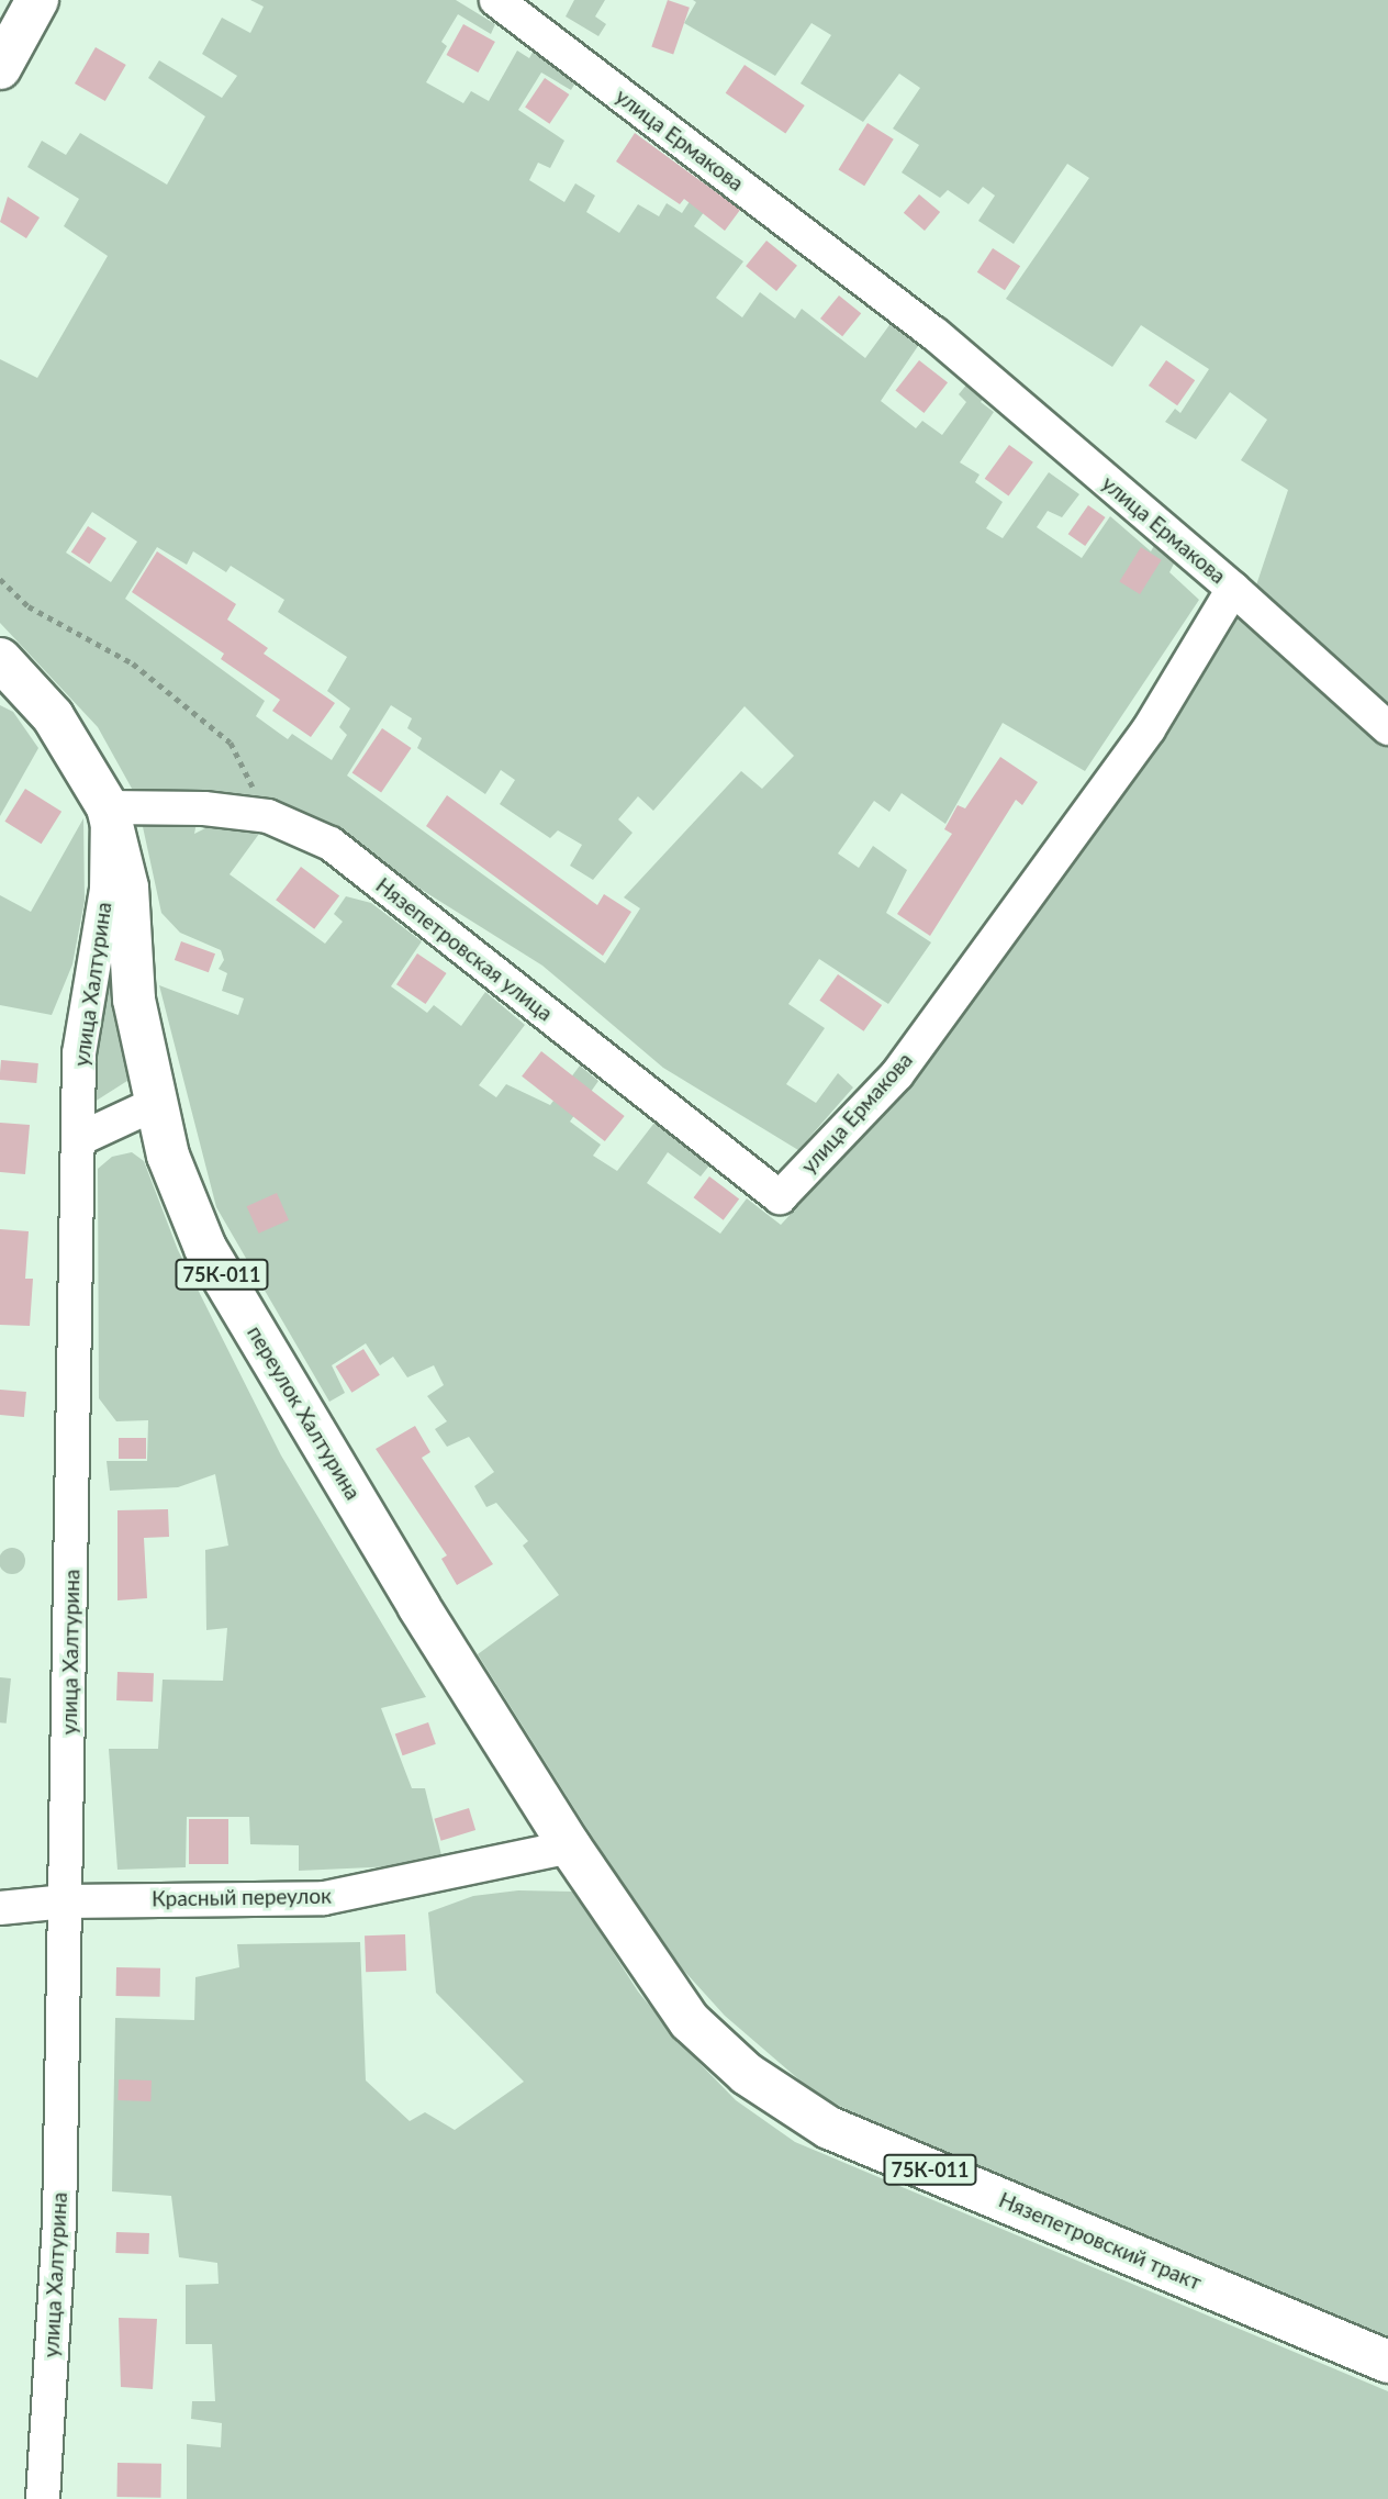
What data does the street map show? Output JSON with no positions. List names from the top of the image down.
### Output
{
  "streets": {
    "main road": ["75К-011", "переулок Халтурина", "Нязепетровский тракт"],
    "street": [
      "улица Ермакова",
      "Нязепетровская улица",
      "улица Халтурина",
      "Красный переулок"
    ]
  },
  "crossings": [
    ["улица Ермакова", "Нязепетровская улица"],
    ["Нязепетровская улица", "улица Халтурина"],
    ["Нязепетровская улица", "переулок Халтурина"],
    ["улица Халтурина", "переулок Халтурина"],
    ["улица Халтурина", "Красный переулок"],
    ["переулок Халтурина", "Красный переулок"],
    ["переулок Халтурина", "Нязепетровский тракт"],
    ["Красный переулок", "Нязепетровский тракт"]
  ]
}
